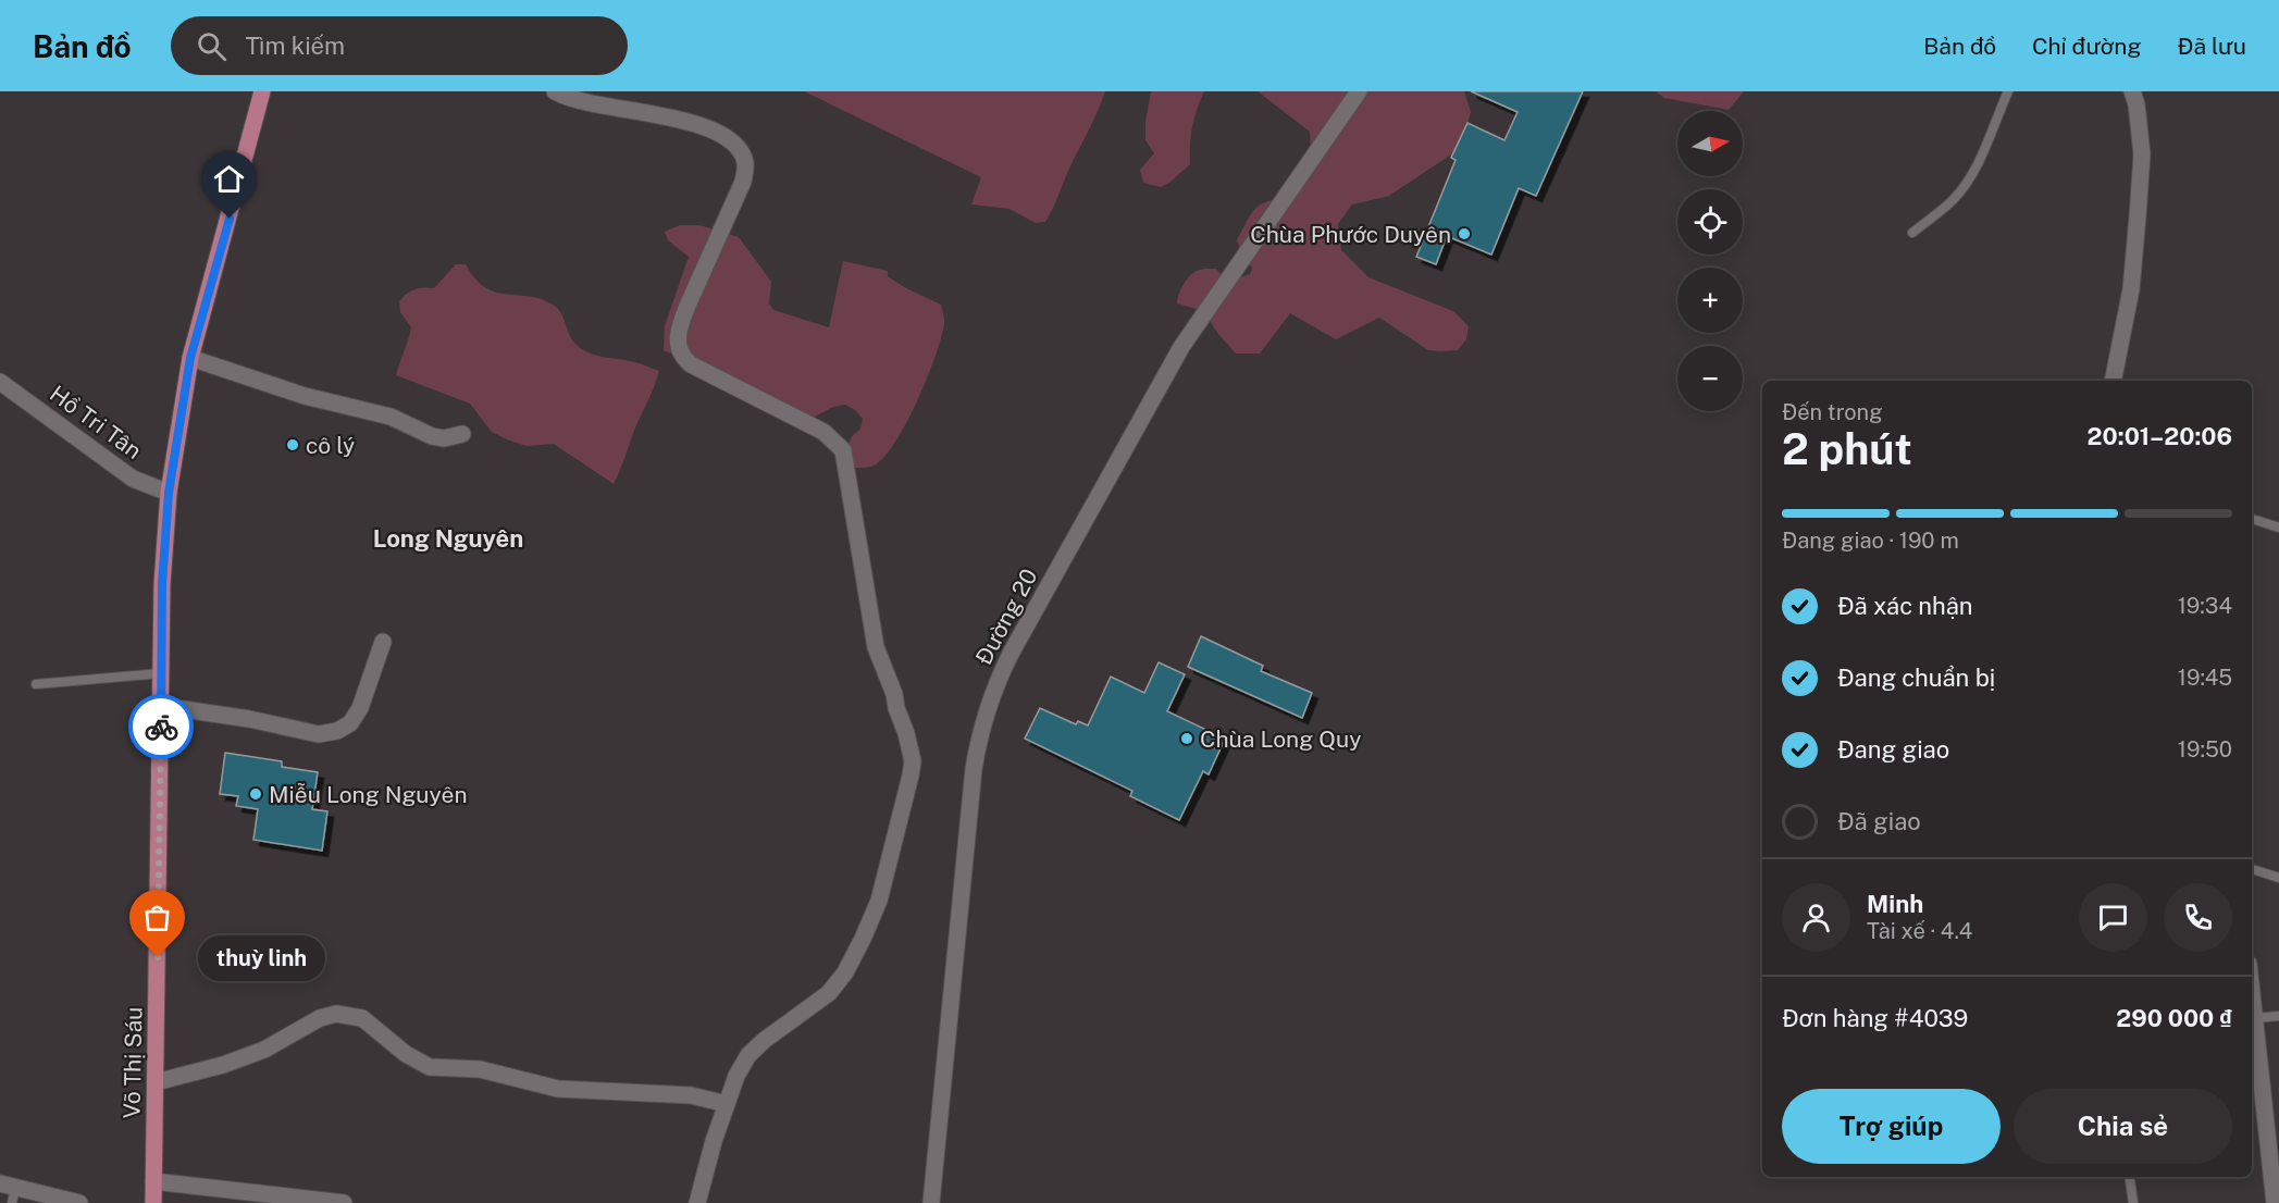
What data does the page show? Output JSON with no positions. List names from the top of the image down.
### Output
{
  "streets": {
    "main road": ["Võ Thị Sáu"],
    "street": ["Hồ Tri Tân", "Đường 20"]
  },
  "crossings": [
    ["Hồ Tri Tân", "Võ Thị Sáu"]
  ],
  "districts": ["Long Nguyên"],
  "places": [
    "Chùa Phước Duyên",
    "cô lý",
    "Chùa Long Quy",
    "Miễu Long Nguyên",
    "thuỳ linh"
  ],
  "north": "right",
  "page": {
    "header": "Bản đồ",
    "search": "Tìm kiếm",
    "nav": ["Bản đồ", "Chỉ đường", "Đã lưu"],
    "map_buttons": ["+", "−"],
    "heading": ["2 phút", "Đến trong", "20:01–20:06"],
    "panel": [
      "Minh",
      "Tài xế · 4.4",
      "Đơn hàng #4039",
      "290 000 ₫"
    ],
    "bar": "Đang giao · 190 m",
    "list": [
      ["Đã xác nhận", "19:34"],
      ["Đang chuẩn bị", "19:45"],
      ["Đang giao", "19:50"],
      "Đã giao"
    ],
    "bubble": "thuỳ linh",
    "buttons": ["Trợ giúp", "Chia sẻ"]
  }
}
